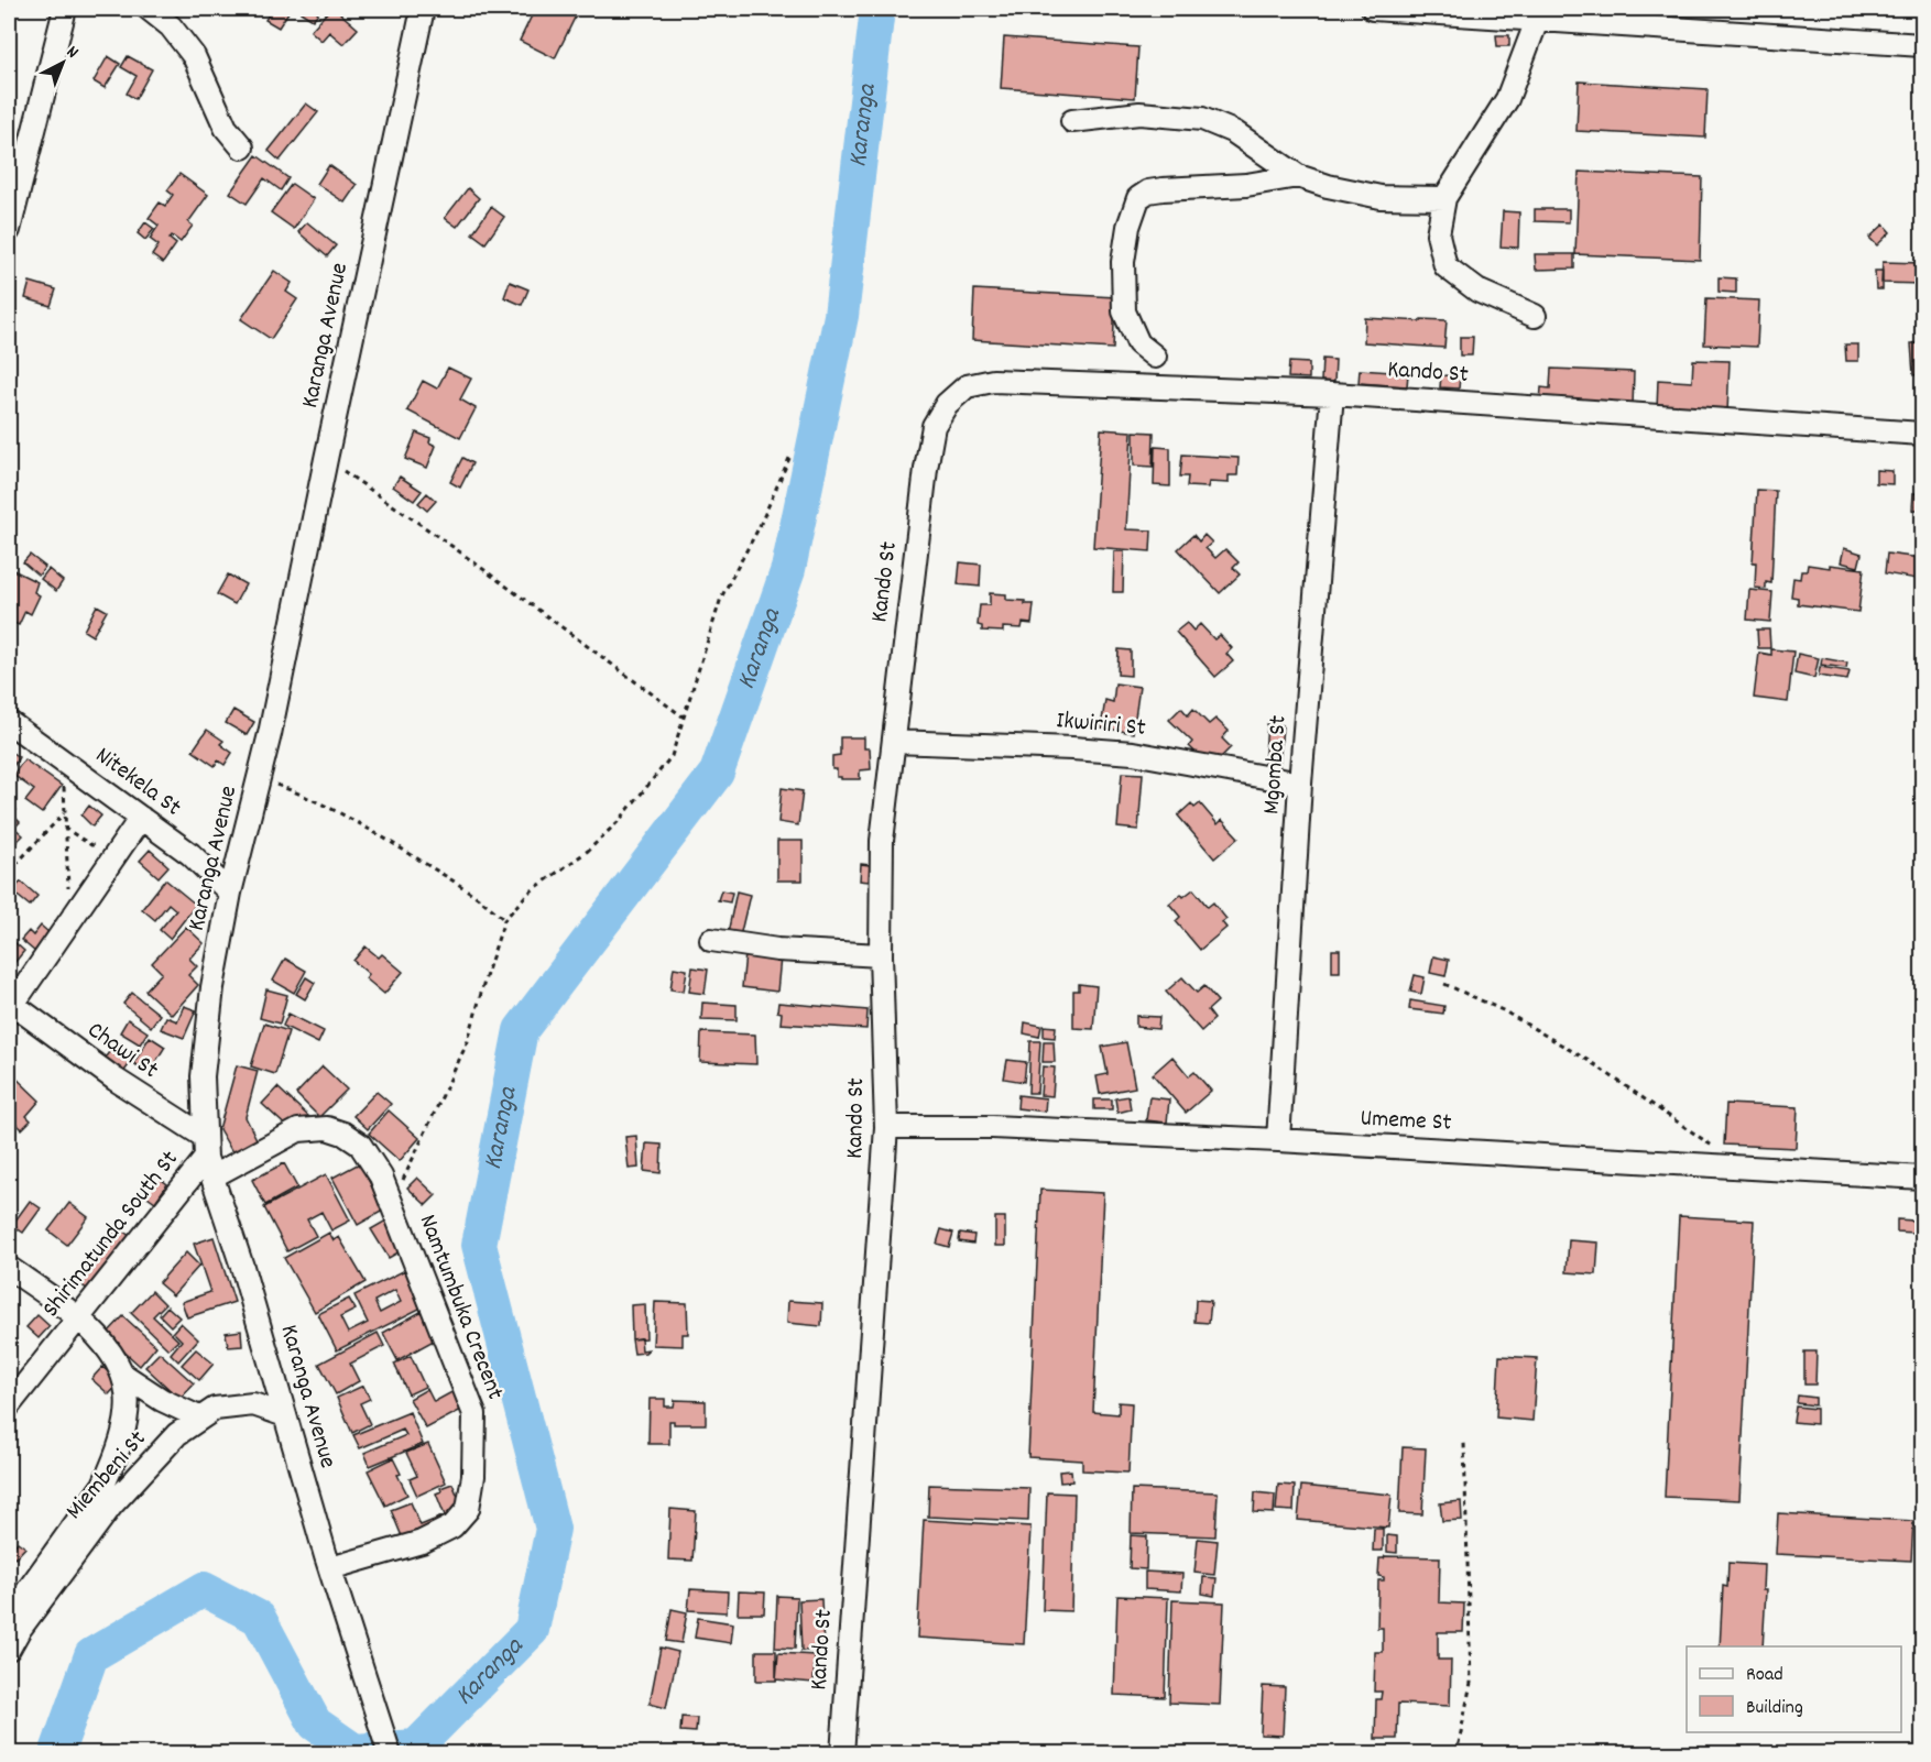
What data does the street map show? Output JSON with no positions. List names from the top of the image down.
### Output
{
  "streets": {
    "street": [
      "Karanga Avenue",
      "Kando St",
      "Ikwiriri St",
      "Mgomba St",
      "Nitekela St",
      "Chawi St",
      "Umeme St",
      "Shirimatunda South St",
      "Namtumbuka Crecent",
      "Miembeni St"
    ]
  },
  "crossings": [
    ["Karanga Avenue", "Nitekela St"],
    ["Karanga Avenue", "Chawi St"],
    ["Karanga Avenue", "Shirimatunda South St"],
    ["Karanga Avenue", "Namtumbuka Crecent"],
    ["Karanga Avenue", "Miembeni St"],
    ["Kando St", "Ikwiriri St"],
    ["Kando St", "Mgomba St"],
    ["Kando St", "Umeme St"],
    ["Ikwiriri St", "Mgomba St"],
    ["Mgomba St", "Umeme St"],
    ["Chawi St", "Shirimatunda South St"],
    ["Chawi St", "Namtumbuka Crecent"],
    ["Shirimatunda South St", "Namtumbuka Crecent"]
  ],
  "water": ["Karanga"],
  "legend": ["Road", "Building"],
  "north": "top right"
}
